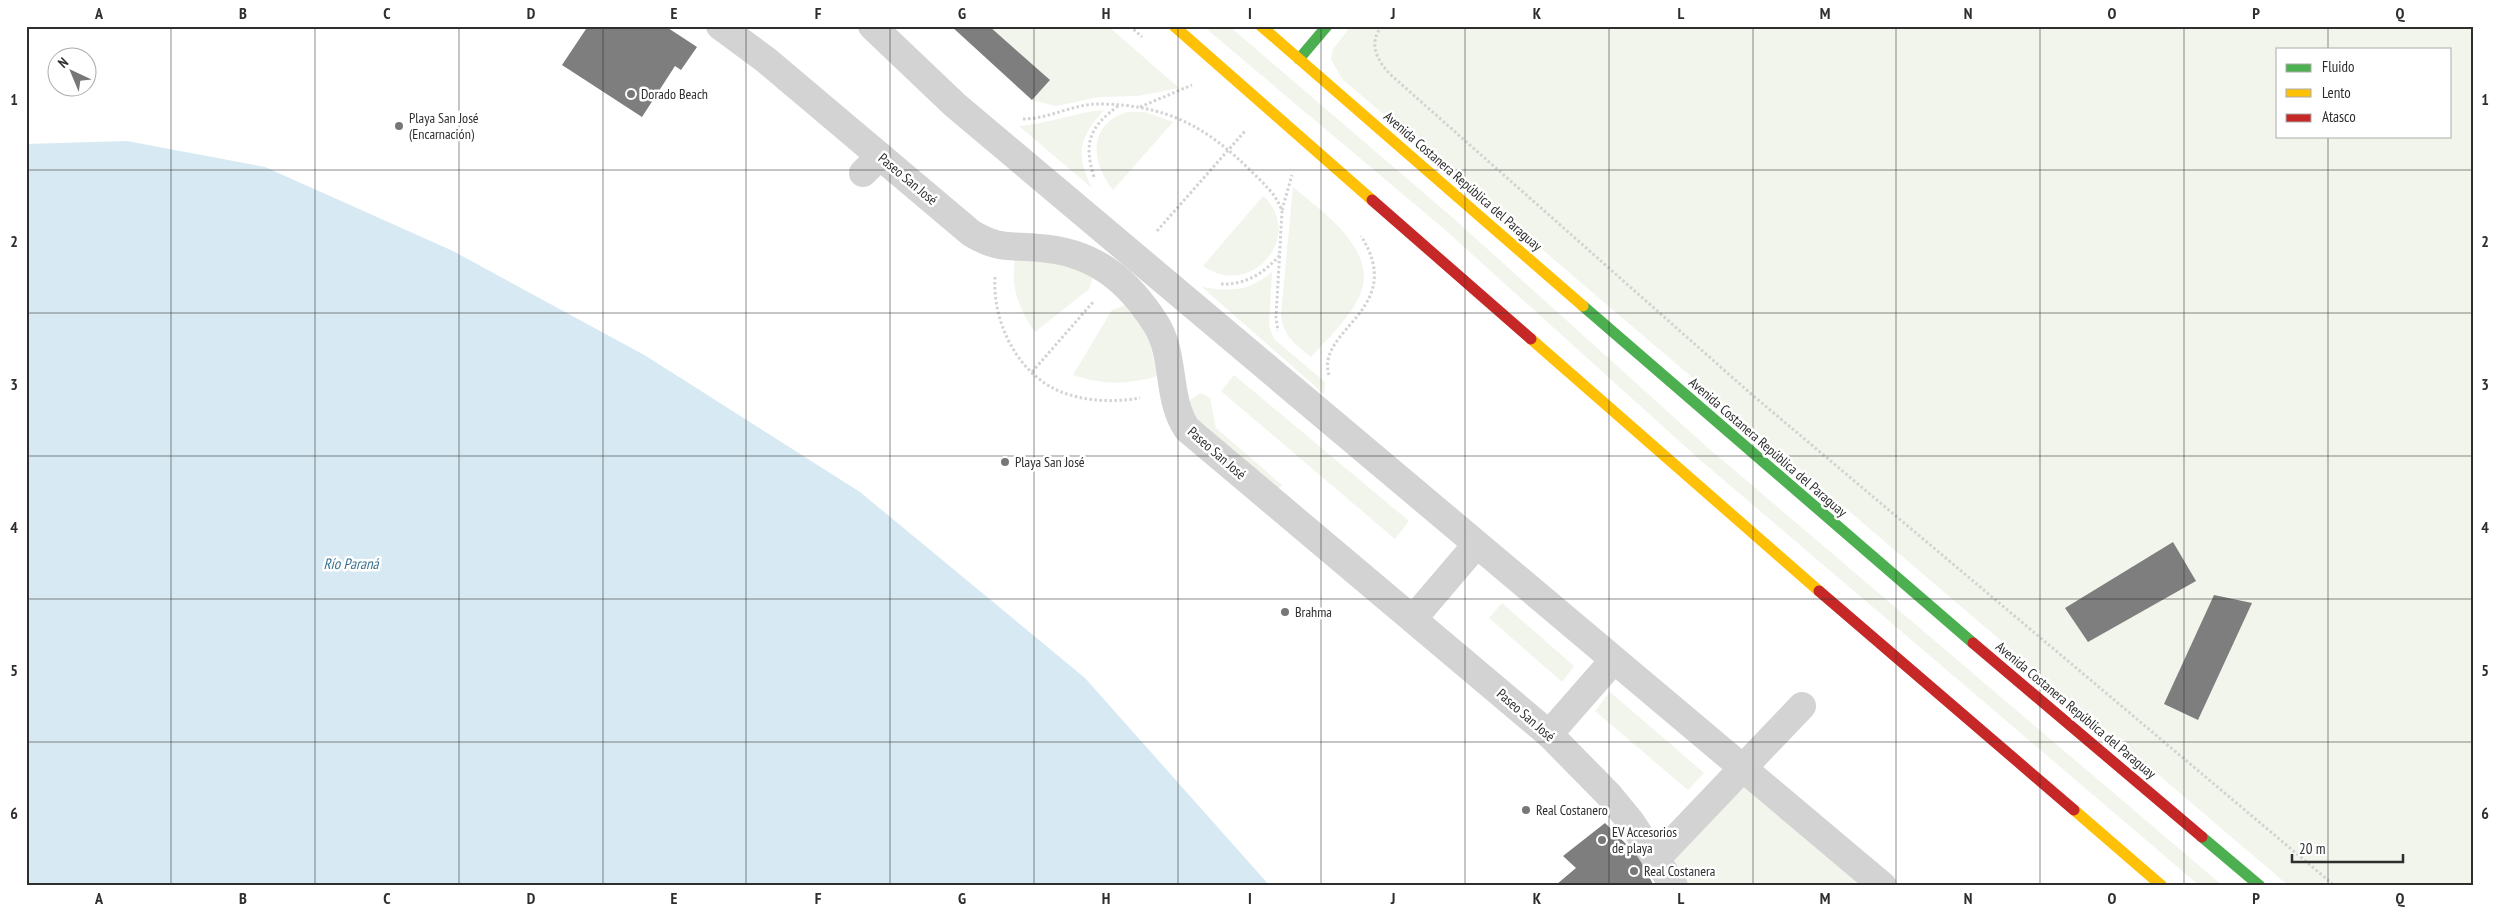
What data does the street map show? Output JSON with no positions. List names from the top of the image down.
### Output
{
  "streets": {
    "main road": ["Avenida Costanera República del Paraguay"],
    "street": ["Paseo San José"]
  },
  "water": ["Río Paraná"],
  "places": [
    "Dorado Beach",
    "Playa San José (Encarnación)",
    "Playa San José",
    "Brahma",
    "Real Costanero",
    "EV Accesorios de playa",
    "Real Costanera"
  ],
  "legend": ["Fluido", "Lento", "Atasco"],
  "scale_bar": "20 m",
  "north": "top left",
  "grid": {
    "columns": [
      "A",
      "B",
      "C",
      "D",
      "E",
      "F",
      "G",
      "H",
      "I",
      "J",
      "K",
      "L",
      "M",
      "N",
      "O",
      "P",
      "Q"
    ],
    "rows": [
      "1",
      "2",
      "3",
      "4",
      "5",
      "6"
    ]
  }
}
